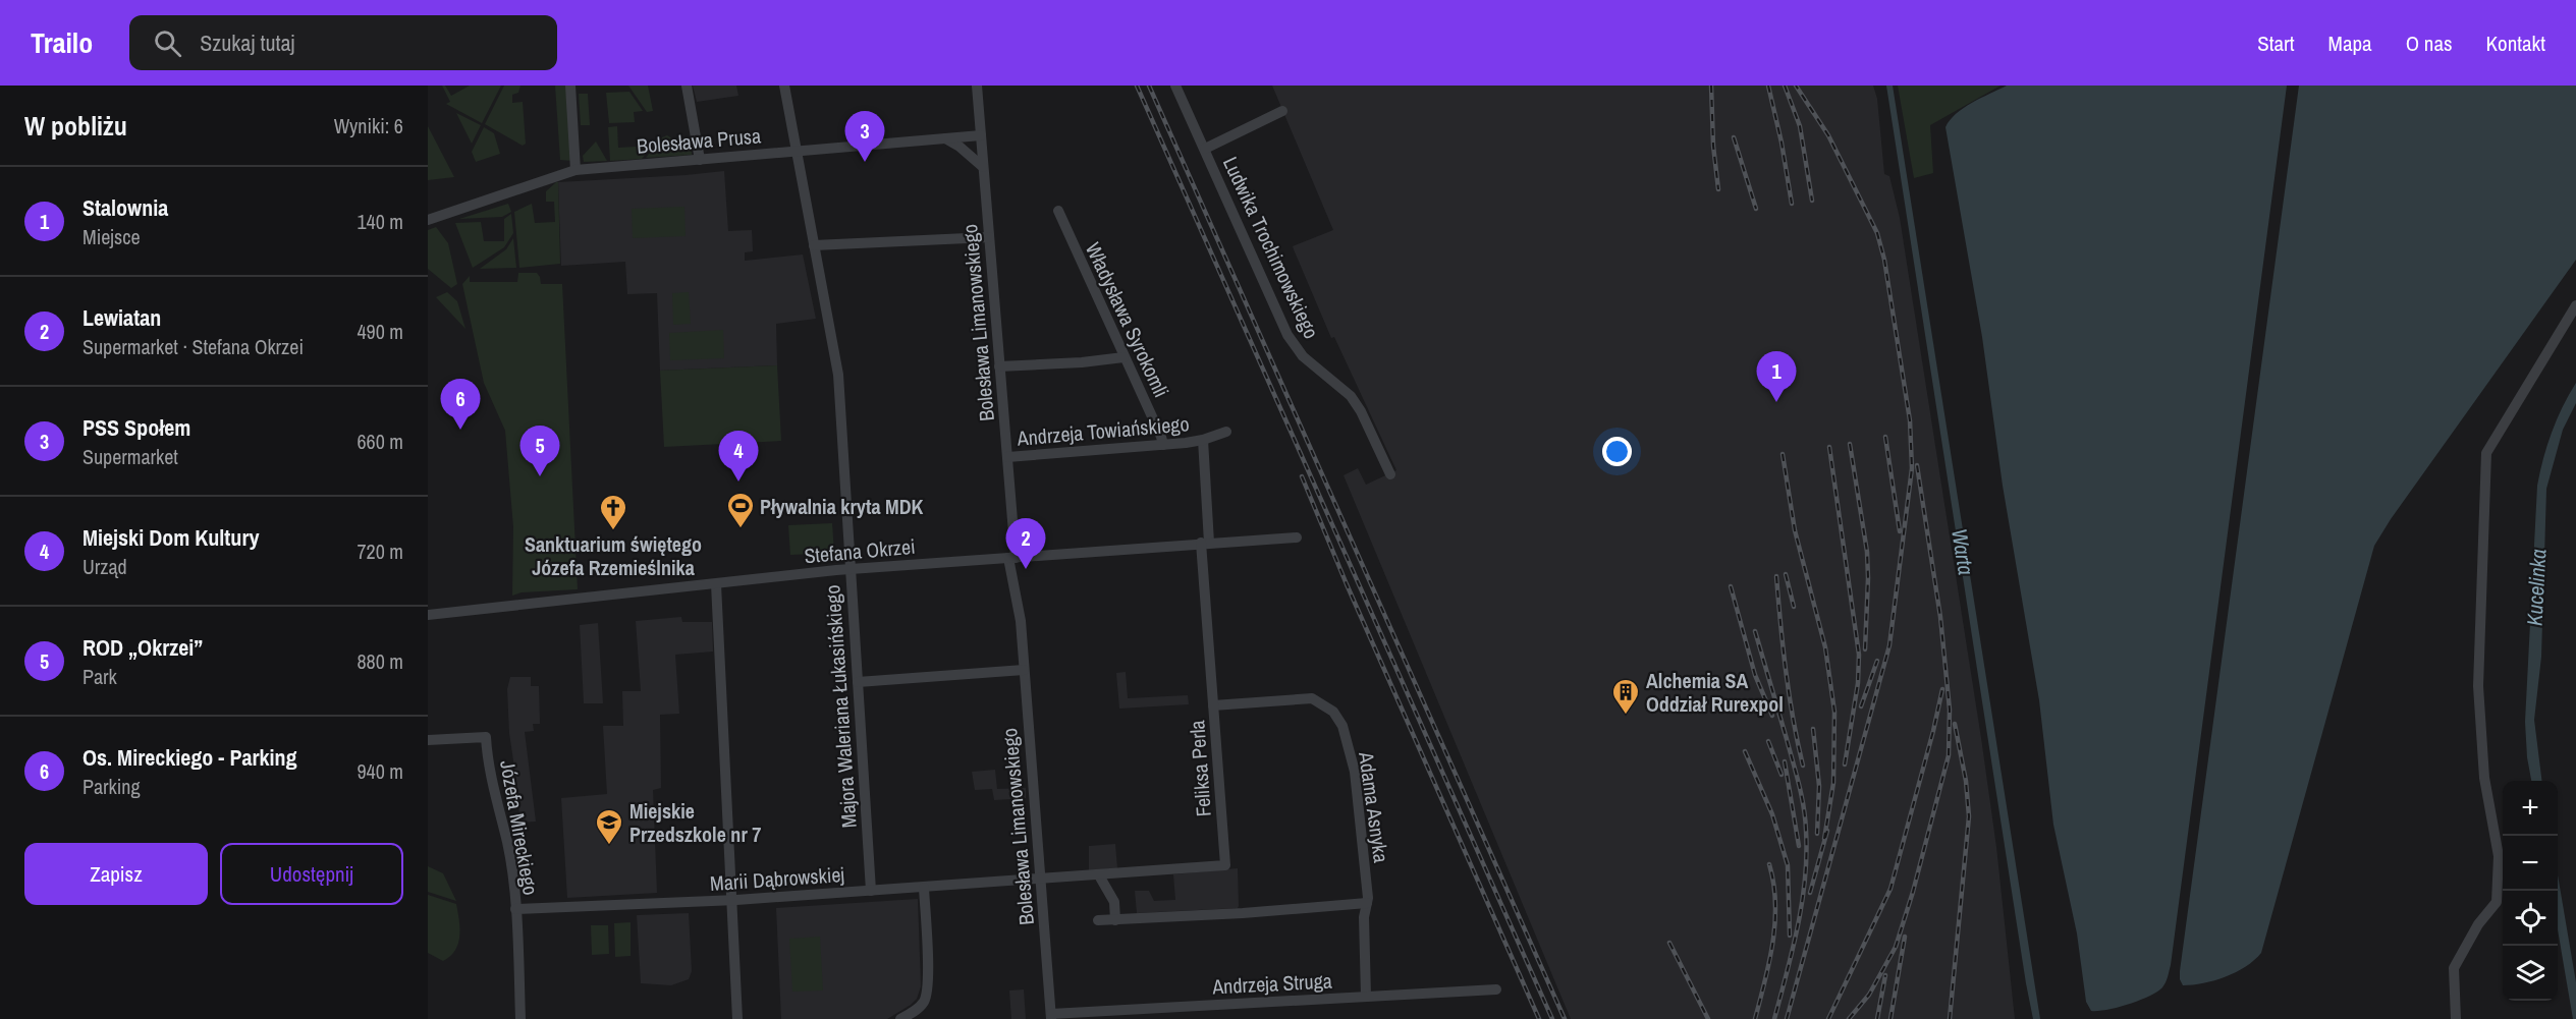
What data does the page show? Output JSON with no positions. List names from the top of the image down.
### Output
{
  "streets": {
    "street": [
      "Bolesława Prusa",
      "Ludwika Trochimowskiego",
      "Władysława Syrokomli",
      "Bolesława Limanowskiego",
      "Andrzeja Towiańskiego",
      "Stefana Okrzei",
      "Majora Waleriana Łukasińskiego",
      "Feliksa Perla",
      "Adama Asnyka",
      "Józefa Mireckiego",
      "Marii Dąbrowskiej",
      "Andrzeja Struga"
    ]
  },
  "crossings": [
    ["Bolesława Prusa", "Bolesława Limanowskiego"],
    ["Bolesława Prusa", "Majora Waleriana Łukasińskiego"],
    ["Władysława Syrokomli", "Andrzeja Towiańskiego"],
    ["Bolesława Limanowskiego", "Andrzeja Towiańskiego"],
    ["Bolesława Limanowskiego", "Stefana Okrzei"],
    ["Bolesława Limanowskiego", "Feliksa Perla"],
    ["Bolesława Limanowskiego", "Marii Dąbrowskiej"],
    ["Bolesława Limanowskiego", "Andrzeja Struga"],
    ["Andrzeja Towiańskiego", "Stefana Okrzei"],
    ["Andrzeja Towiańskiego", "Feliksa Perla"],
    ["Stefana Okrzei", "Majora Waleriana Łukasińskiego"],
    ["Stefana Okrzei", "Feliksa Perla"],
    ["Majora Waleriana Łukasińskiego", "Marii Dąbrowskiej"],
    ["Feliksa Perla", "Adama Asnyka"],
    ["Feliksa Perla", "Marii Dąbrowskiej"],
    ["Adama Asnyka", "Andrzeja Struga"],
    ["Józefa Mireckiego", "Marii Dąbrowskiej"]
  ],
  "water": ["Warta", "Kucelinka"],
  "places": {
    "sports": ["Pływalnia kryta MDK"],
    "church": ["Sanktuarium świętego Józefa Rzemieślnika"],
    "building": ["Alchemia SA Oddział Rurexpol"],
    "school or university": ["Miejskie Przedszkole nr 7"]
  },
  "page": {
    "header": "Trailo",
    "search": "Szukaj tutaj",
    "nav": [
      "Start",
      "Mapa",
      "O nas",
      "Kontakt"
    ],
    "heading": ["W pobliżu", "Wyniki: 6"],
    "pins": [
      "3",
      "1",
      "6",
      "5",
      "4",
      "2"
    ],
    "list": [
      {
        "mark": "1",
        "name": "Stalownia",
        "note": "Miejsce",
        "value": "140 m"
      },
      {
        "mark": "2",
        "name": "Lewiatan",
        "note": "Supermarket · Stefana Okrzei",
        "value": "490 m"
      },
      {
        "mark": "3",
        "name": "PSS Społem",
        "note": "Supermarket",
        "value": "660 m"
      },
      {
        "mark": "4",
        "name": "Miejski Dom Kultury",
        "note": "Urząd",
        "value": "720 m"
      },
      {
        "mark": "5",
        "name": "ROD „Okrzei”",
        "note": "Park",
        "value": "880 m"
      },
      {
        "mark": "6",
        "name": "Os. Mireckiego - Parking",
        "note": "Parking",
        "value": "940 m"
      }
    ],
    "map_buttons": ["+", "−"],
    "buttons": ["Zapisz", "Udostępnij"]
  }
}
